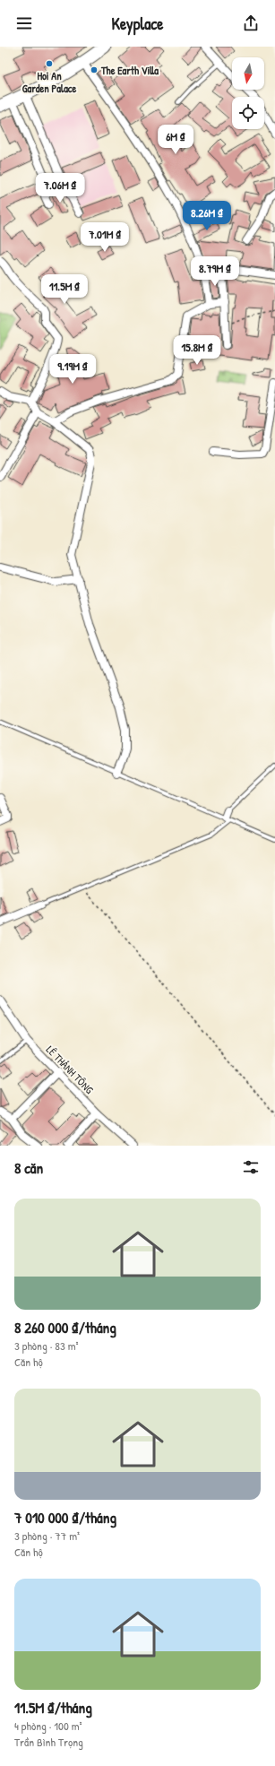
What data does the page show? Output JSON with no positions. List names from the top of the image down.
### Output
{
  "streets": {
    "street": ["LÊ THÁNH TÔNG"]
  },
  "places": ["Hoi An Garden Palace", "The Earth Villa"],
  "north": "bottom",
  "page": {
    "header": "Keyplace",
    "price": [
      "6M ₫",
      "7.06M ₫",
      "8.26M ₫",
      "7.01M ₫",
      "8.79M ₫",
      "11.5M ₫",
      "15.8M ₫",
      "9.19M ₫"
    ],
    "heading": "8 căn",
    "list": [
      {
        "name": "8 260 000 ₫/tháng",
        "note": "3 phòng · 83 m² · Căn hộ"
      },
      {
        "name": "7 010 000 ₫/tháng",
        "note": "3 phòng · 77 m² · Căn hộ"
      },
      {
        "name": "11.5M ₫/tháng",
        "note": "4 phòng · 100 m² · Trần Bình Trọng"
      }
    ]
  }
}
